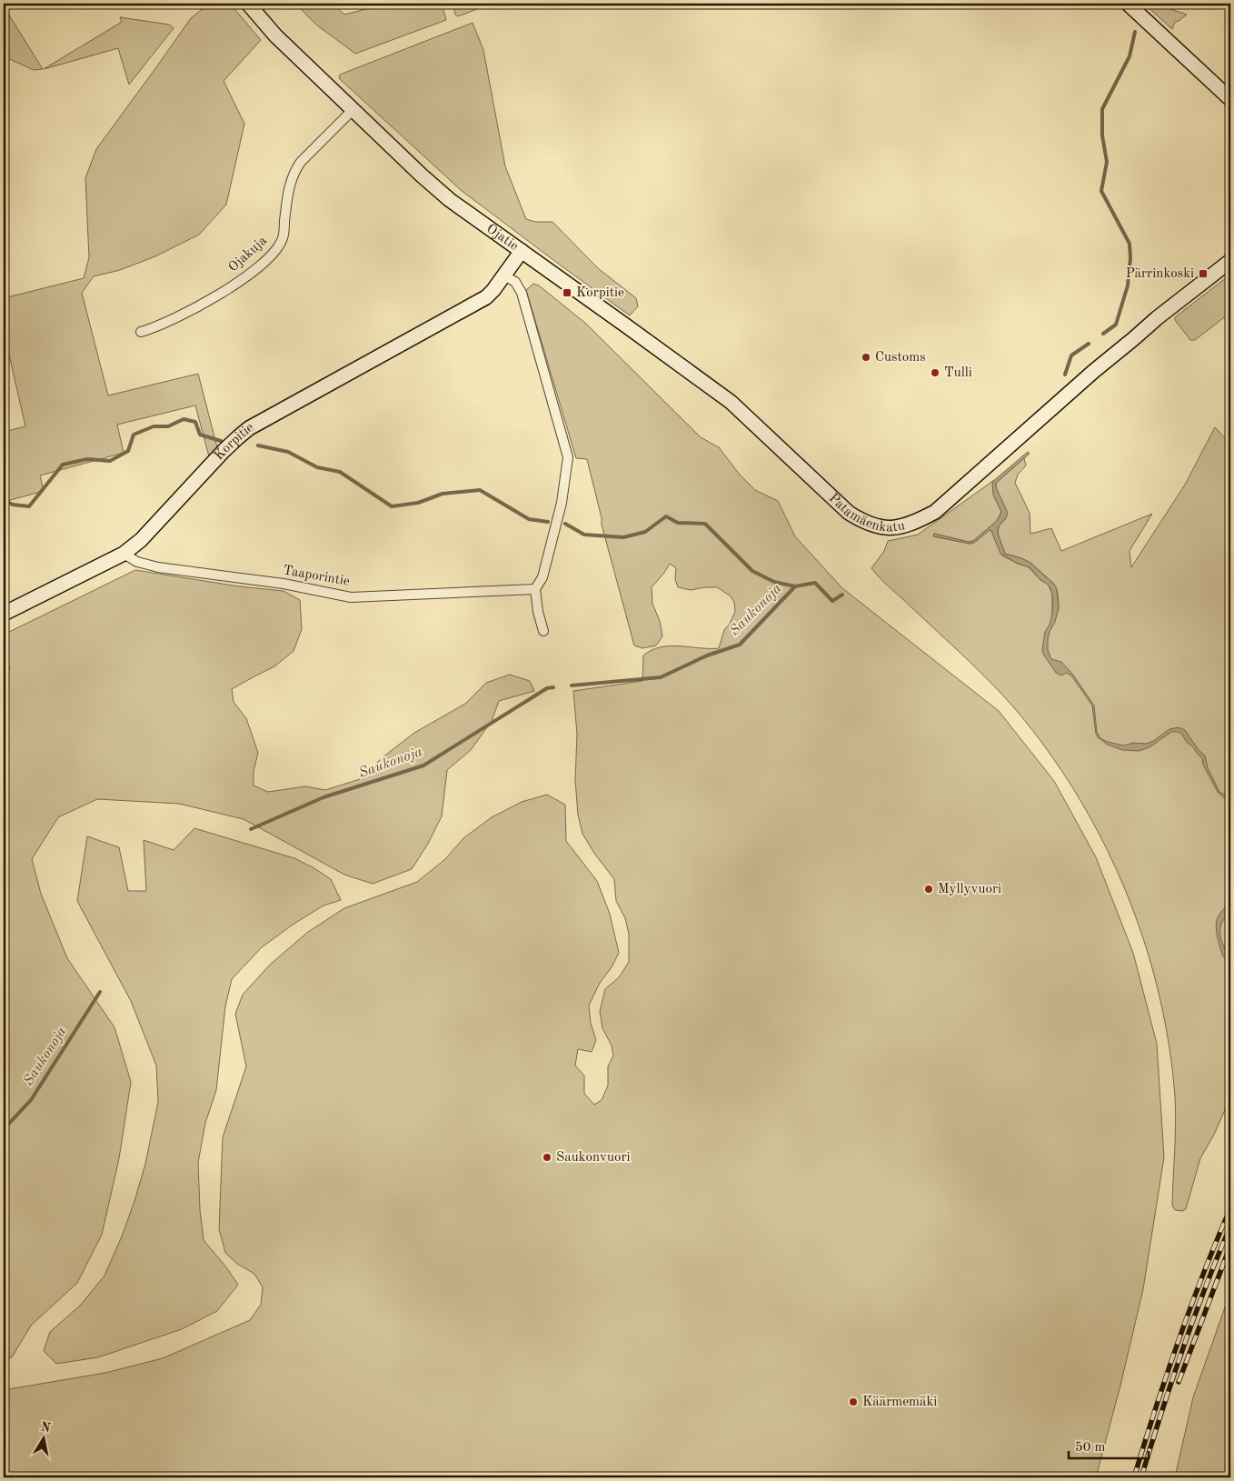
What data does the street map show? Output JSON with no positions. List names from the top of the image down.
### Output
{
  "streets": {
    "street": [
      "Ojatie",
      "Ojakuja",
      "Korpitie",
      "Patamäenkatu",
      "Taaporintie"
    ]
  },
  "crossings": [
    ["Ojatie", "Ojakuja"],
    ["Ojatie", "Korpitie"],
    ["Ojatie", "Patamäenkatu"],
    ["Korpitie", "Taaporintie"]
  ],
  "water": ["Saukonoja"],
  "places": {
    "transit": ["Pärrinkoski", "Korpitie"],
    "other": [
      "Customs",
      "Tulli",
      "Myllyvuori",
      "Saukonvuori",
      "Käärmemäki"
    ]
  },
  "scale_bar": "50 m",
  "north": "top"
}
